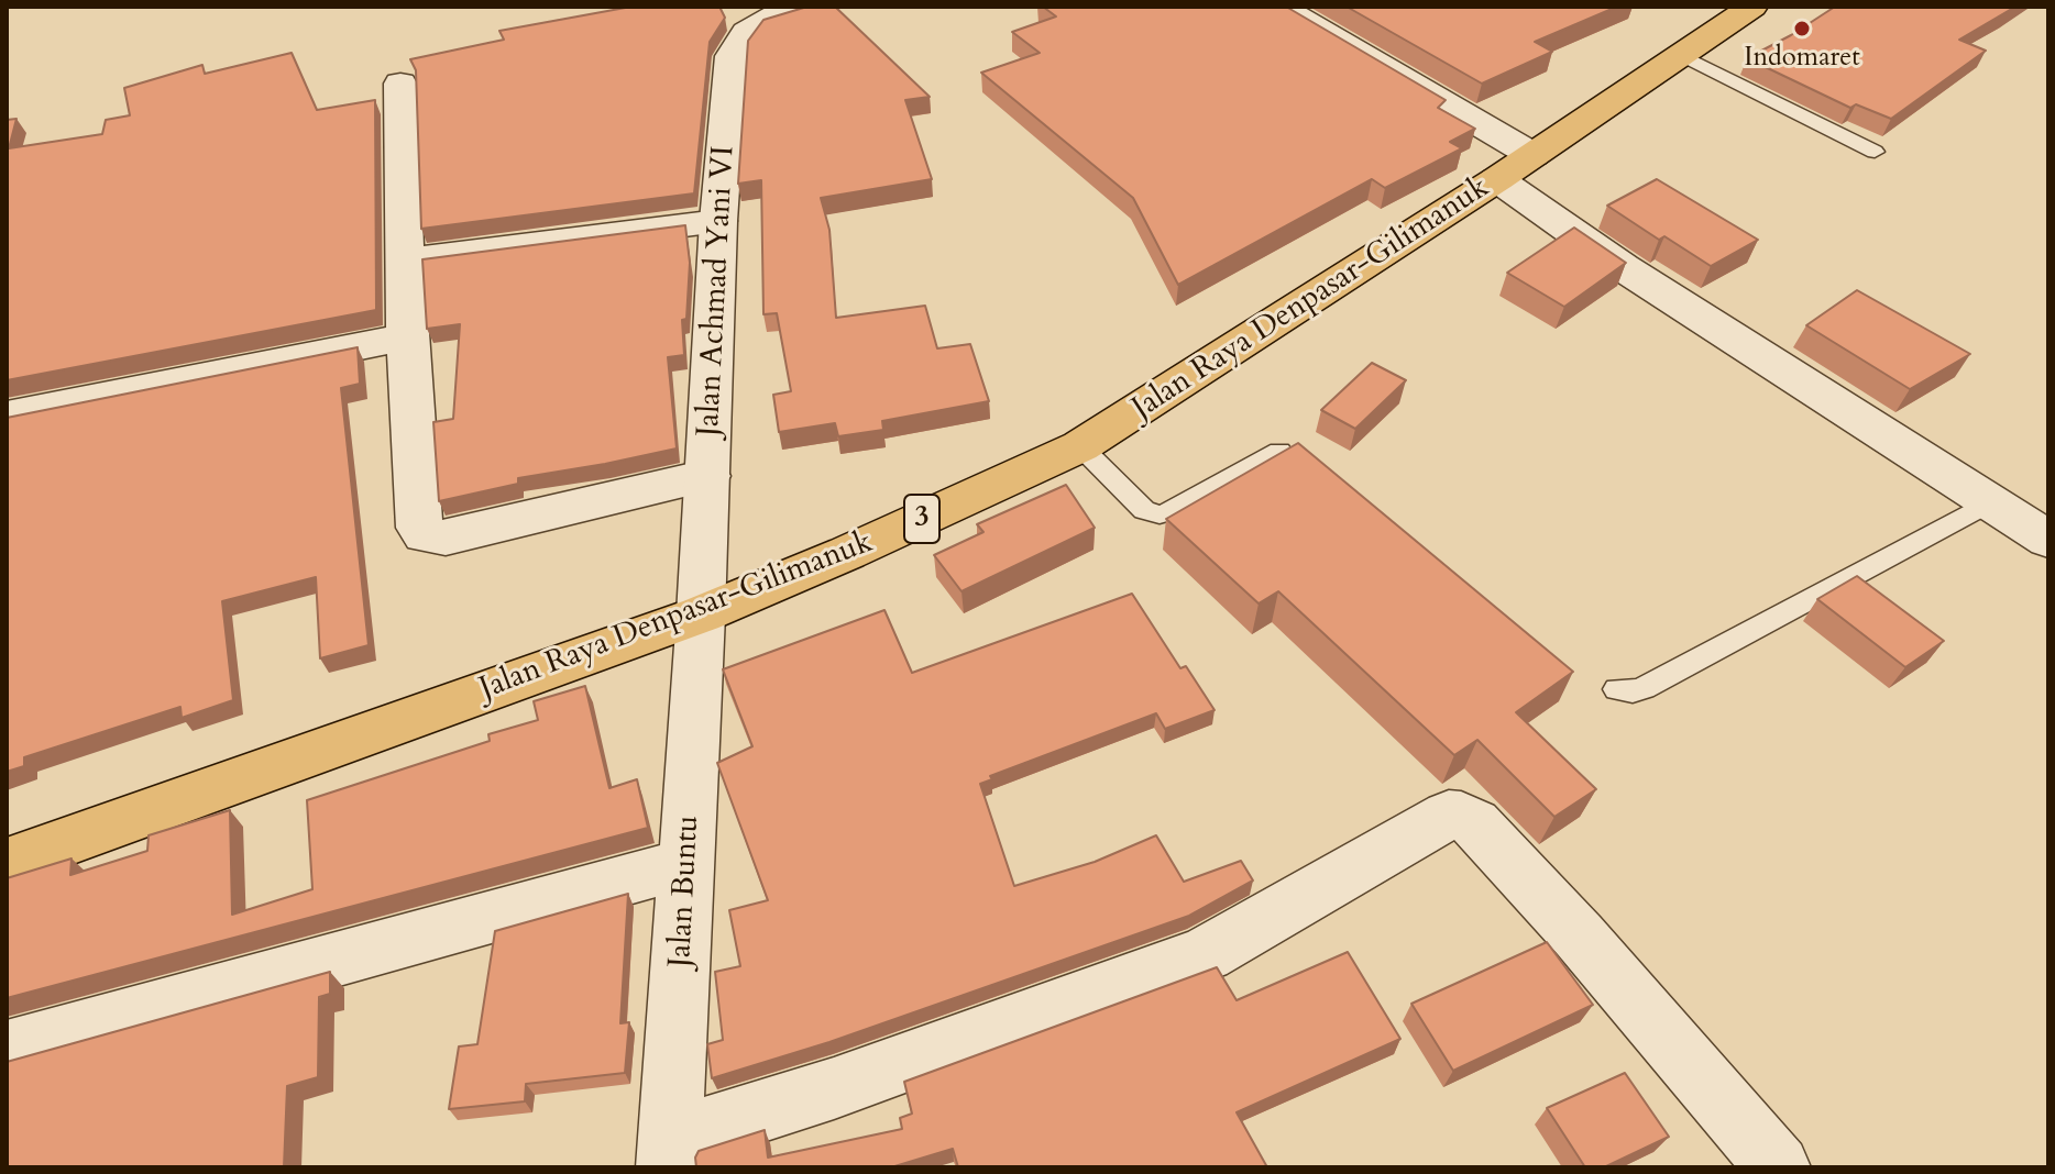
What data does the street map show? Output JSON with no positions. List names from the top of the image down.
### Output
{
  "streets": {
    "highway": ["Jalan Raya Denpasar-Gilimanuk", "3"],
    "street": ["Jalan Achmad Yani VI", "Jalan Buntu"]
  },
  "crossings": [
    ["Jalan Achmad Yani VI", "Jalan Raya Denpasar-Gilimanuk"],
    ["Jalan Achmad Yani VI", "Jalan Buntu"],
    ["Jalan Raya Denpasar-Gilimanuk", "Jalan Buntu"]
  ],
  "places": ["Indomaret"]
}
